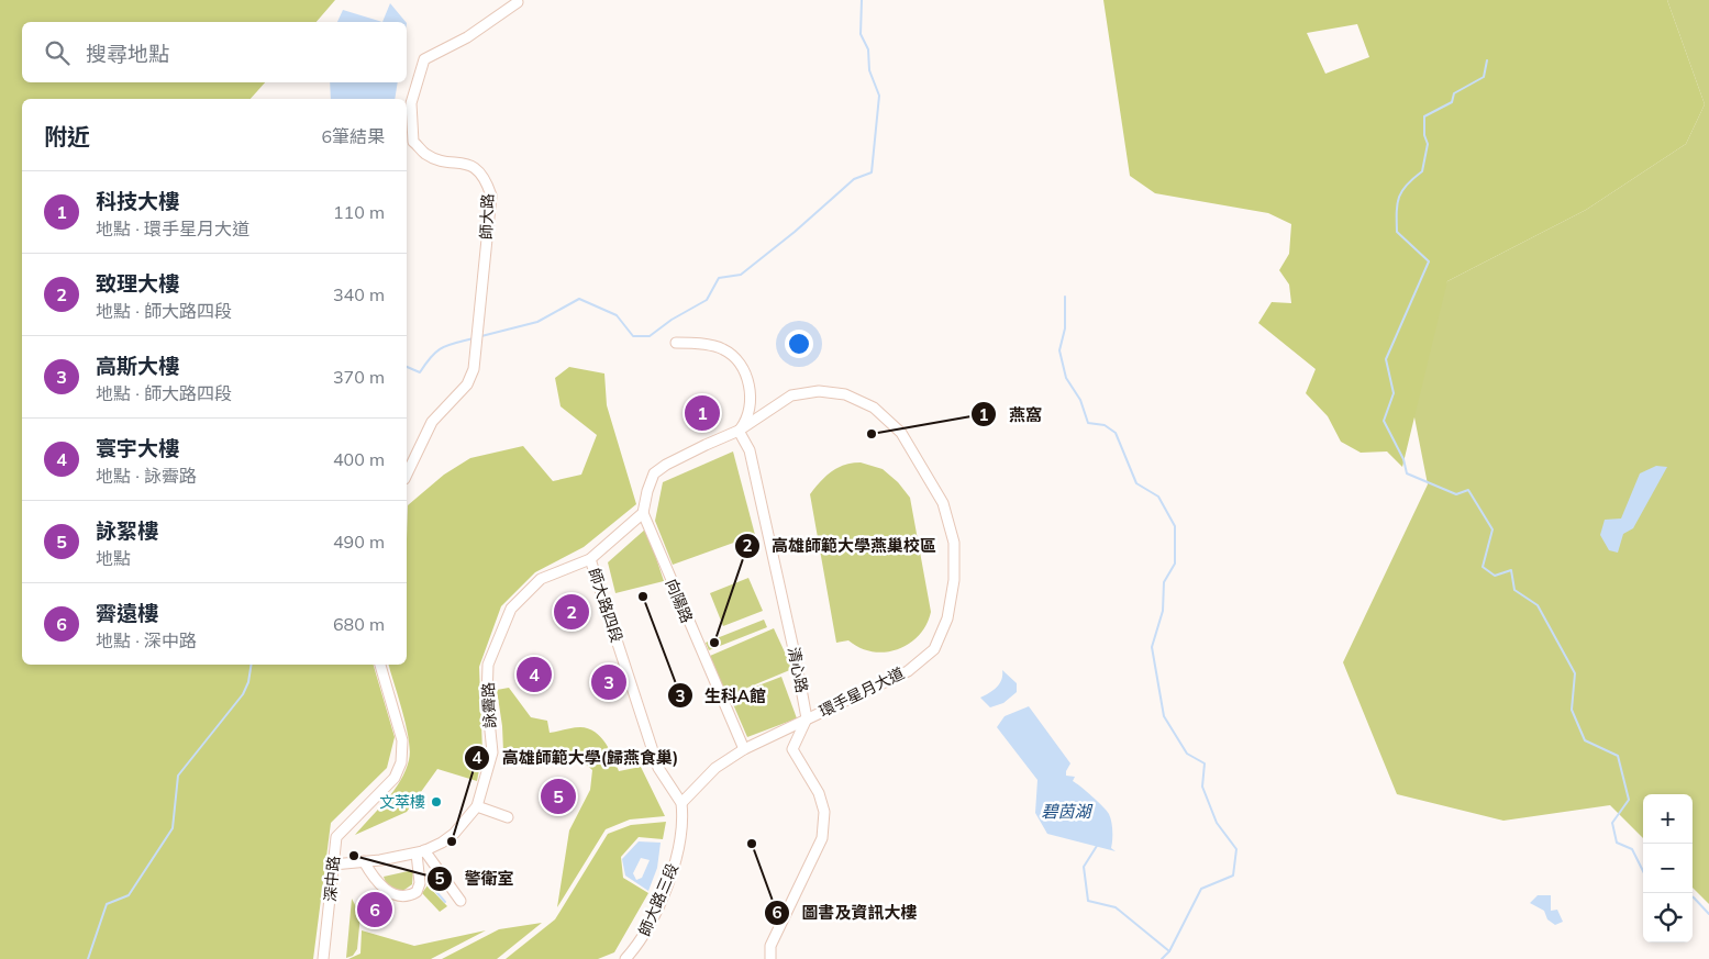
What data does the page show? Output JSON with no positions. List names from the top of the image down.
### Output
{
  "streets": {
    "street": [
      "師大路",
      "向陽路",
      "師大路四段",
      "清心路",
      "環手星月大道",
      "詠霽路",
      "深中路",
      "師大路三段"
    ]
  },
  "crossings": [
    ["向陽路", "環手星月大道"],
    ["師大路四段", "環手星月大道"],
    ["師大路四段", "詠霽路"],
    ["師大路四段", "師大路三段"],
    ["清心路", "環手星月大道"],
    ["環手星月大道", "師大路三段"],
    ["詠霽路", "深中路"]
  ],
  "water": ["碧茵湖"],
  "places": [
    "燕窩",
    "生科A館",
    "高雄師範大學燕巢校區",
    "文萃樓",
    "高雄師範大學(歸燕食巢)",
    "圖書及資訊大樓",
    "警衛室"
  ],
  "page": {
    "search": "搜尋地點",
    "heading": ["附近", "6筆結果"],
    "list": [
      {
        "mark": "1",
        "name": "科技大樓",
        "note": "地點 · 環手星月大道",
        "value": "110 m"
      },
      {
        "mark": "2",
        "name": "致理大樓",
        "note": "地點 · 師大路四段",
        "value": "340 m"
      },
      {
        "mark": "3",
        "name": "高斯大樓",
        "note": "地點 · 師大路四段",
        "value": "370 m"
      },
      {
        "mark": "4",
        "name": "寰宇大樓",
        "note": "地點 · 詠霽路",
        "value": "400 m"
      },
      {
        "mark": "5",
        "name": "詠絮樓",
        "note": "地點",
        "value": "490 m"
      },
      {
        "mark": "6",
        "name": "霽遠樓",
        "note": "地點 · 深中路",
        "value": "680 m"
      }
    ],
    "pins": [
      "1",
      "2",
      "4",
      "3",
      "5",
      "6"
    ],
    "map_buttons": ["+", "−"]
  }
}
